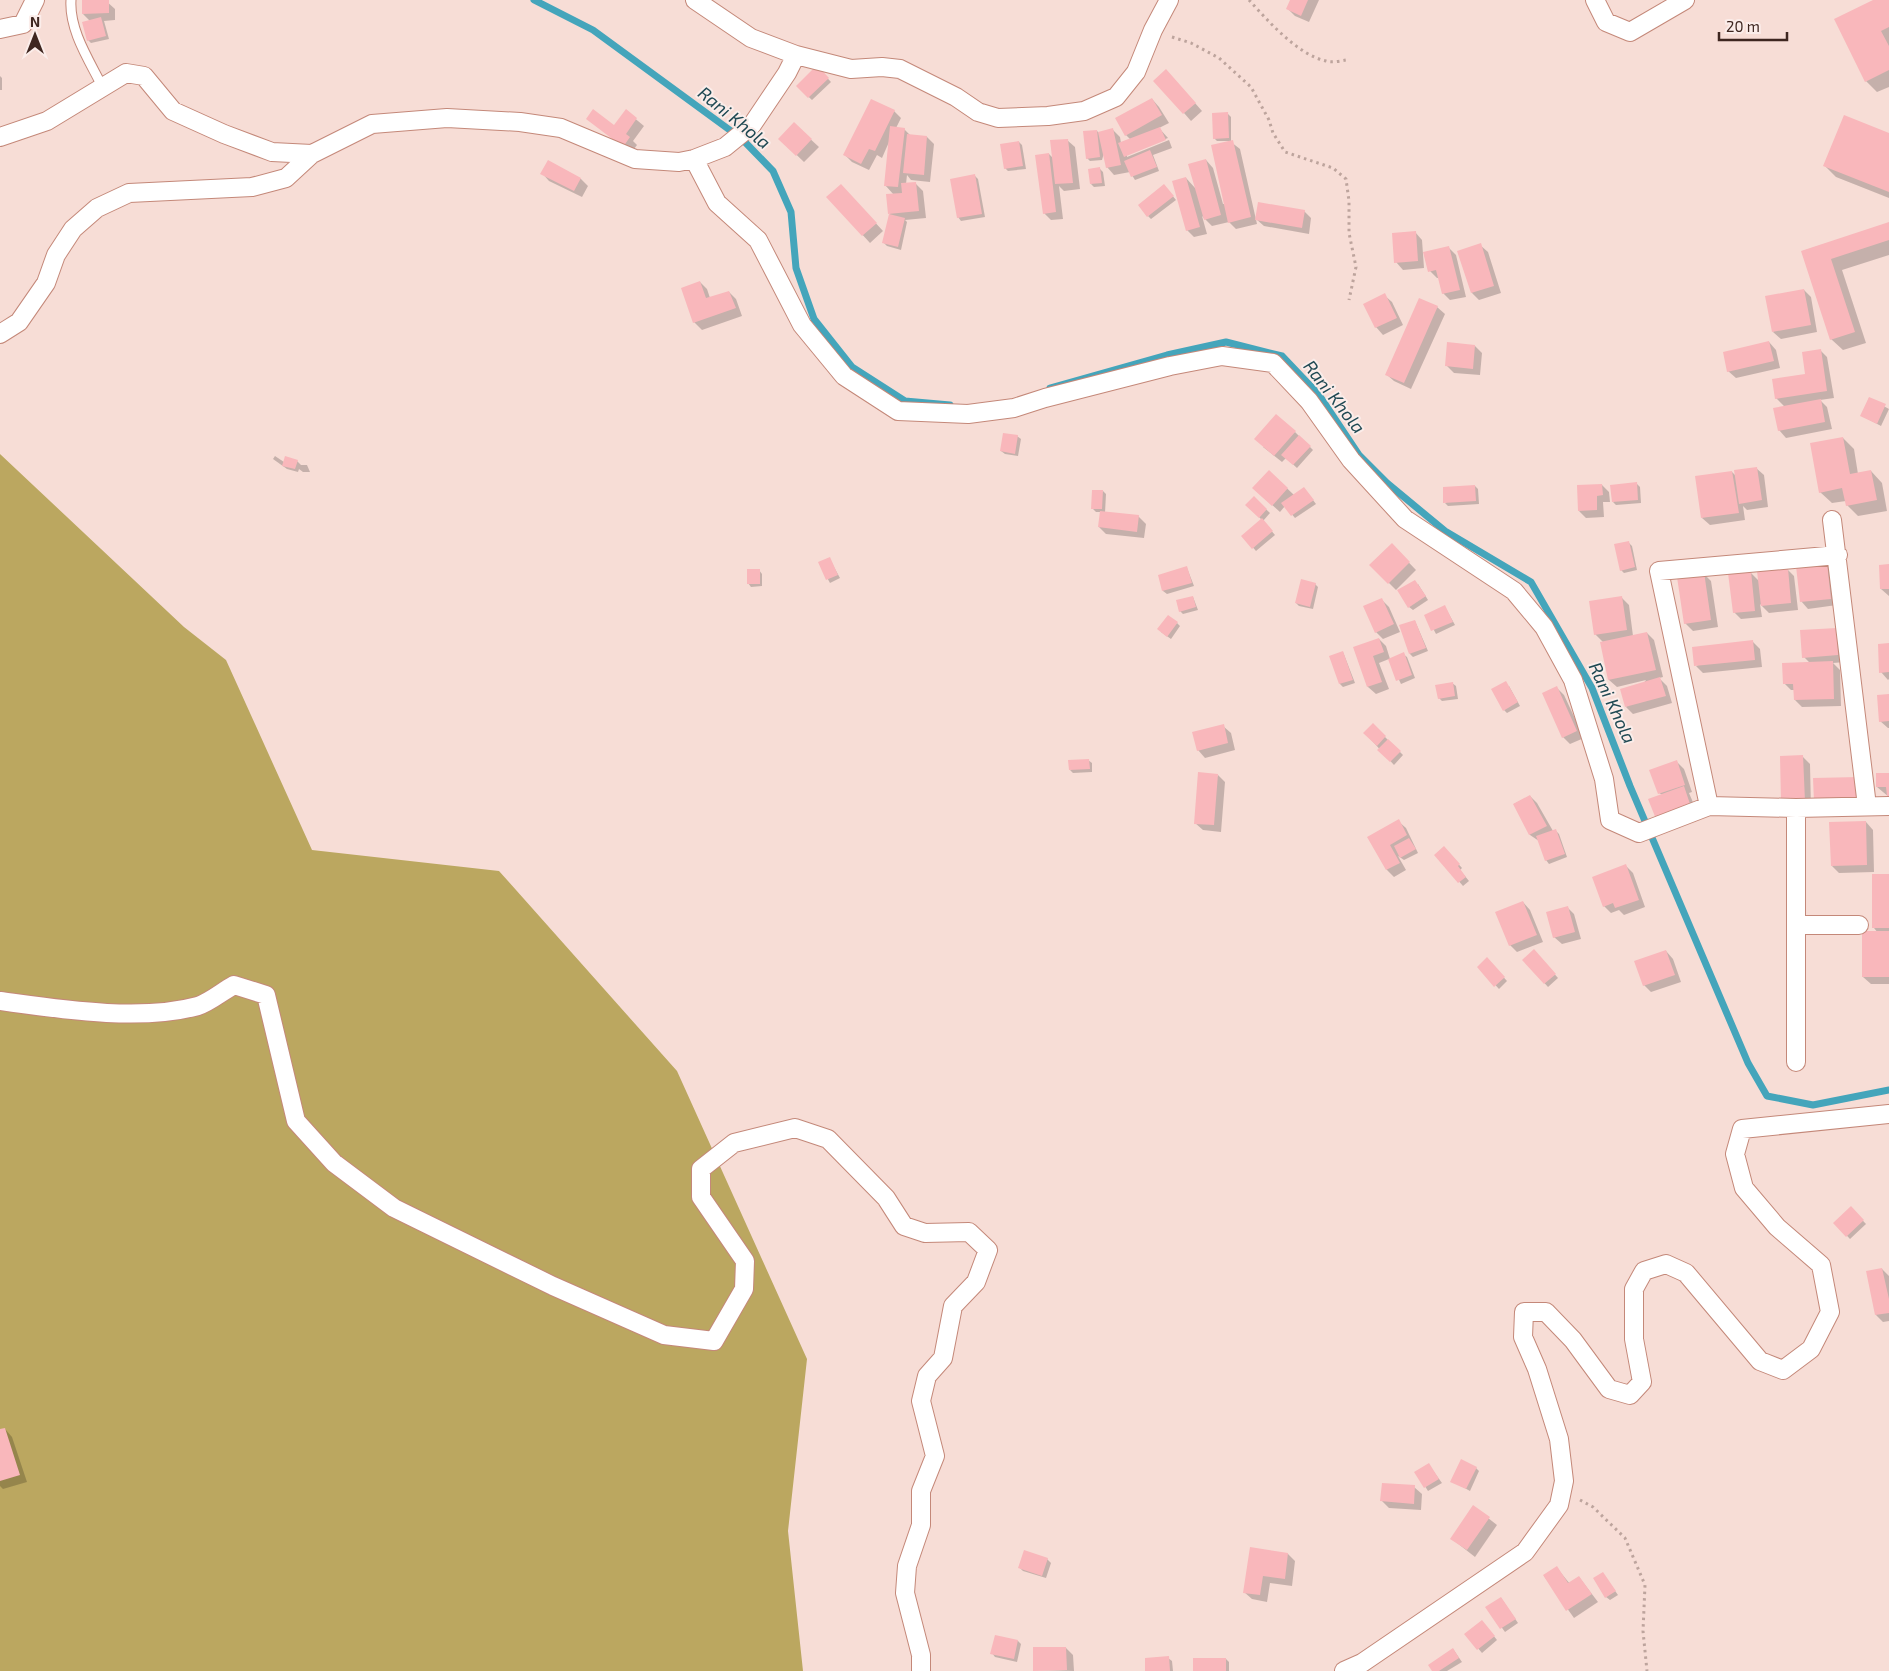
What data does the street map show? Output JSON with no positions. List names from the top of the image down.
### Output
{
  "water": ["Rani Khola"],
  "scale_bar": "20 m",
  "north": "top"
}
